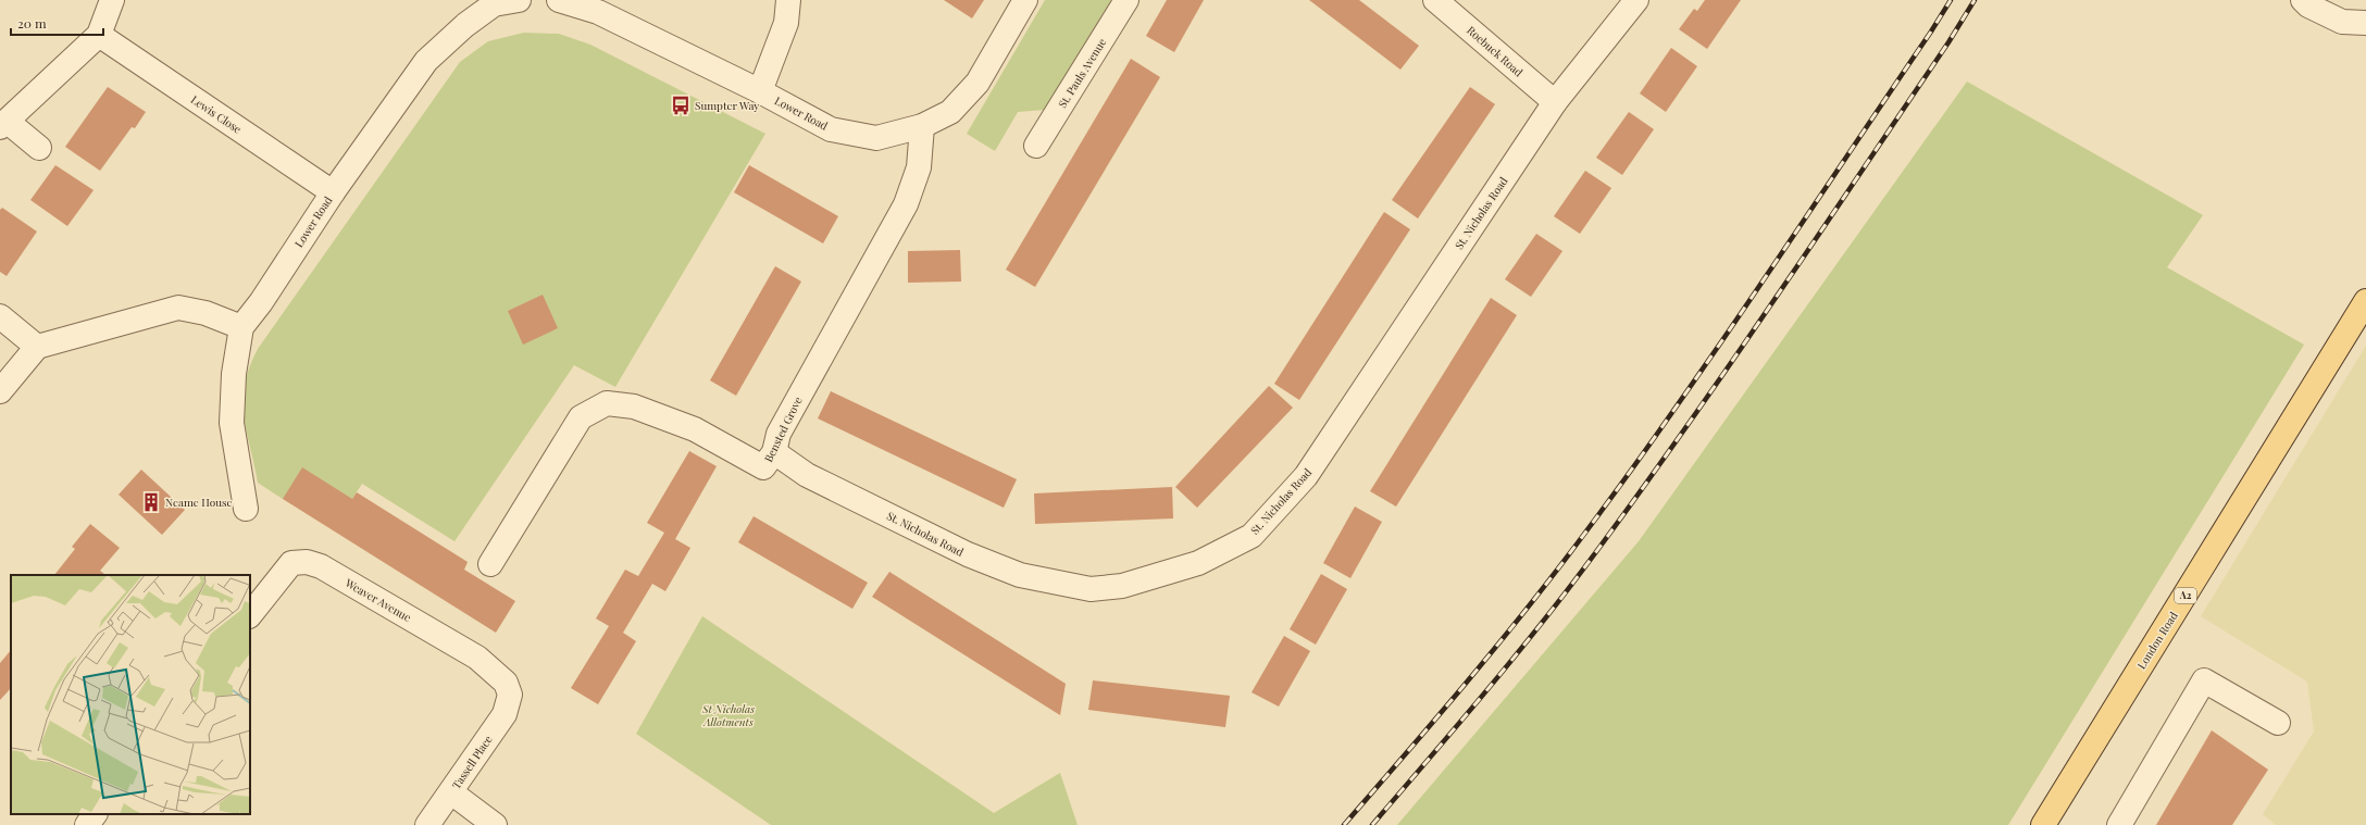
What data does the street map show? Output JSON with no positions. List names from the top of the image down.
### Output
{
  "streets": {
    "main road": ["A2", "London Road"],
    "street": [
      "Roebuck Road",
      "St. Pauls Avenue",
      "Lower Road",
      "Lewis Close",
      "St. Nicholas Road",
      "Bensted Grove",
      "Weaver Avenue",
      "Tassell Place"
    ]
  },
  "crossings": [
    ["Roebuck Road", "St. Nicholas Road"],
    ["Lower Road", "Lewis Close"],
    ["Lower Road", "Bensted Grove"],
    ["St. Nicholas Road", "Bensted Grove"],
    ["Weaver Avenue", "Tassell Place"]
  ],
  "parks": ["St Nicholas Allotments"],
  "places": {
    "bus stop": ["Sumpter Way"],
    "building": ["Neame House"]
  },
  "scale_bar": "20 m"
}
